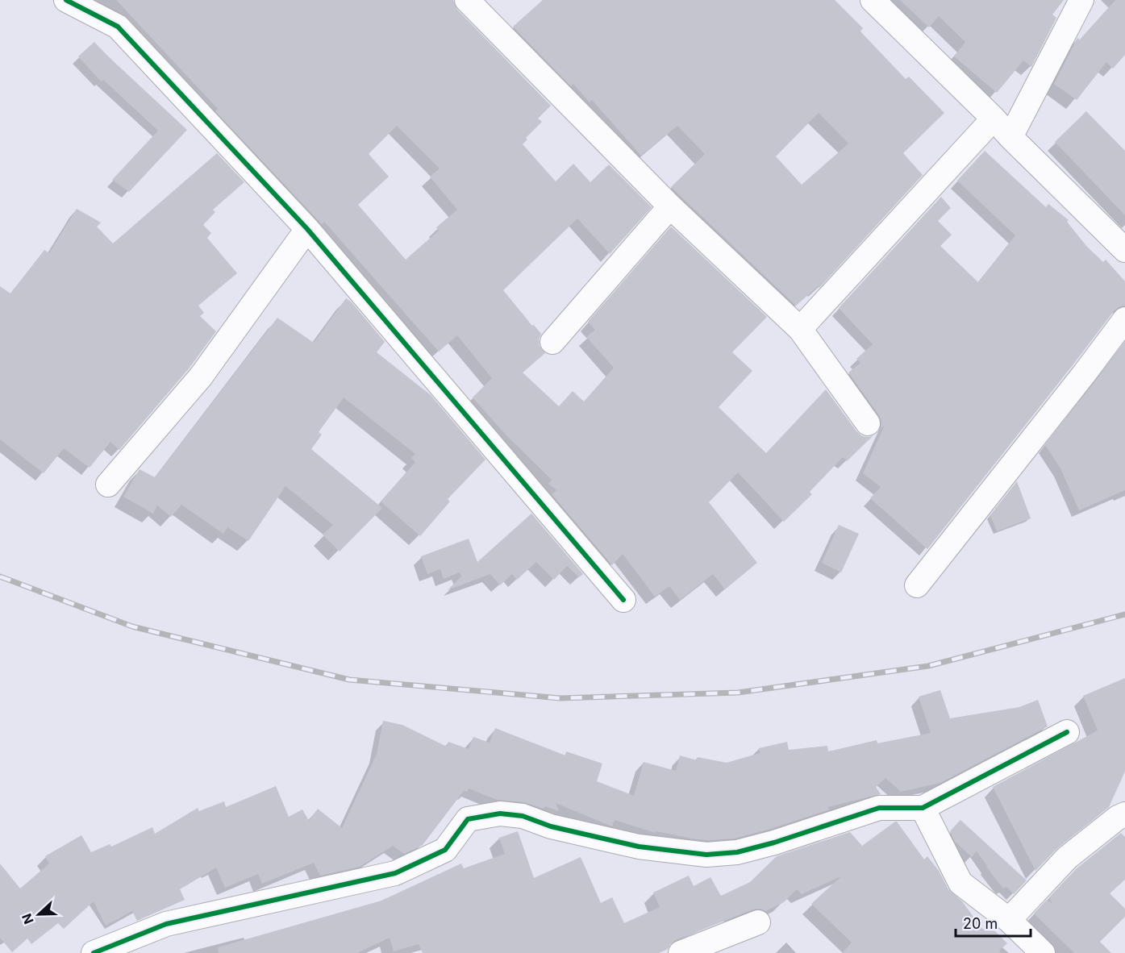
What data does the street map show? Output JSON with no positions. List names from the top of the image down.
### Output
{
  "scale_bar": "20 m",
  "north": "left"
}
